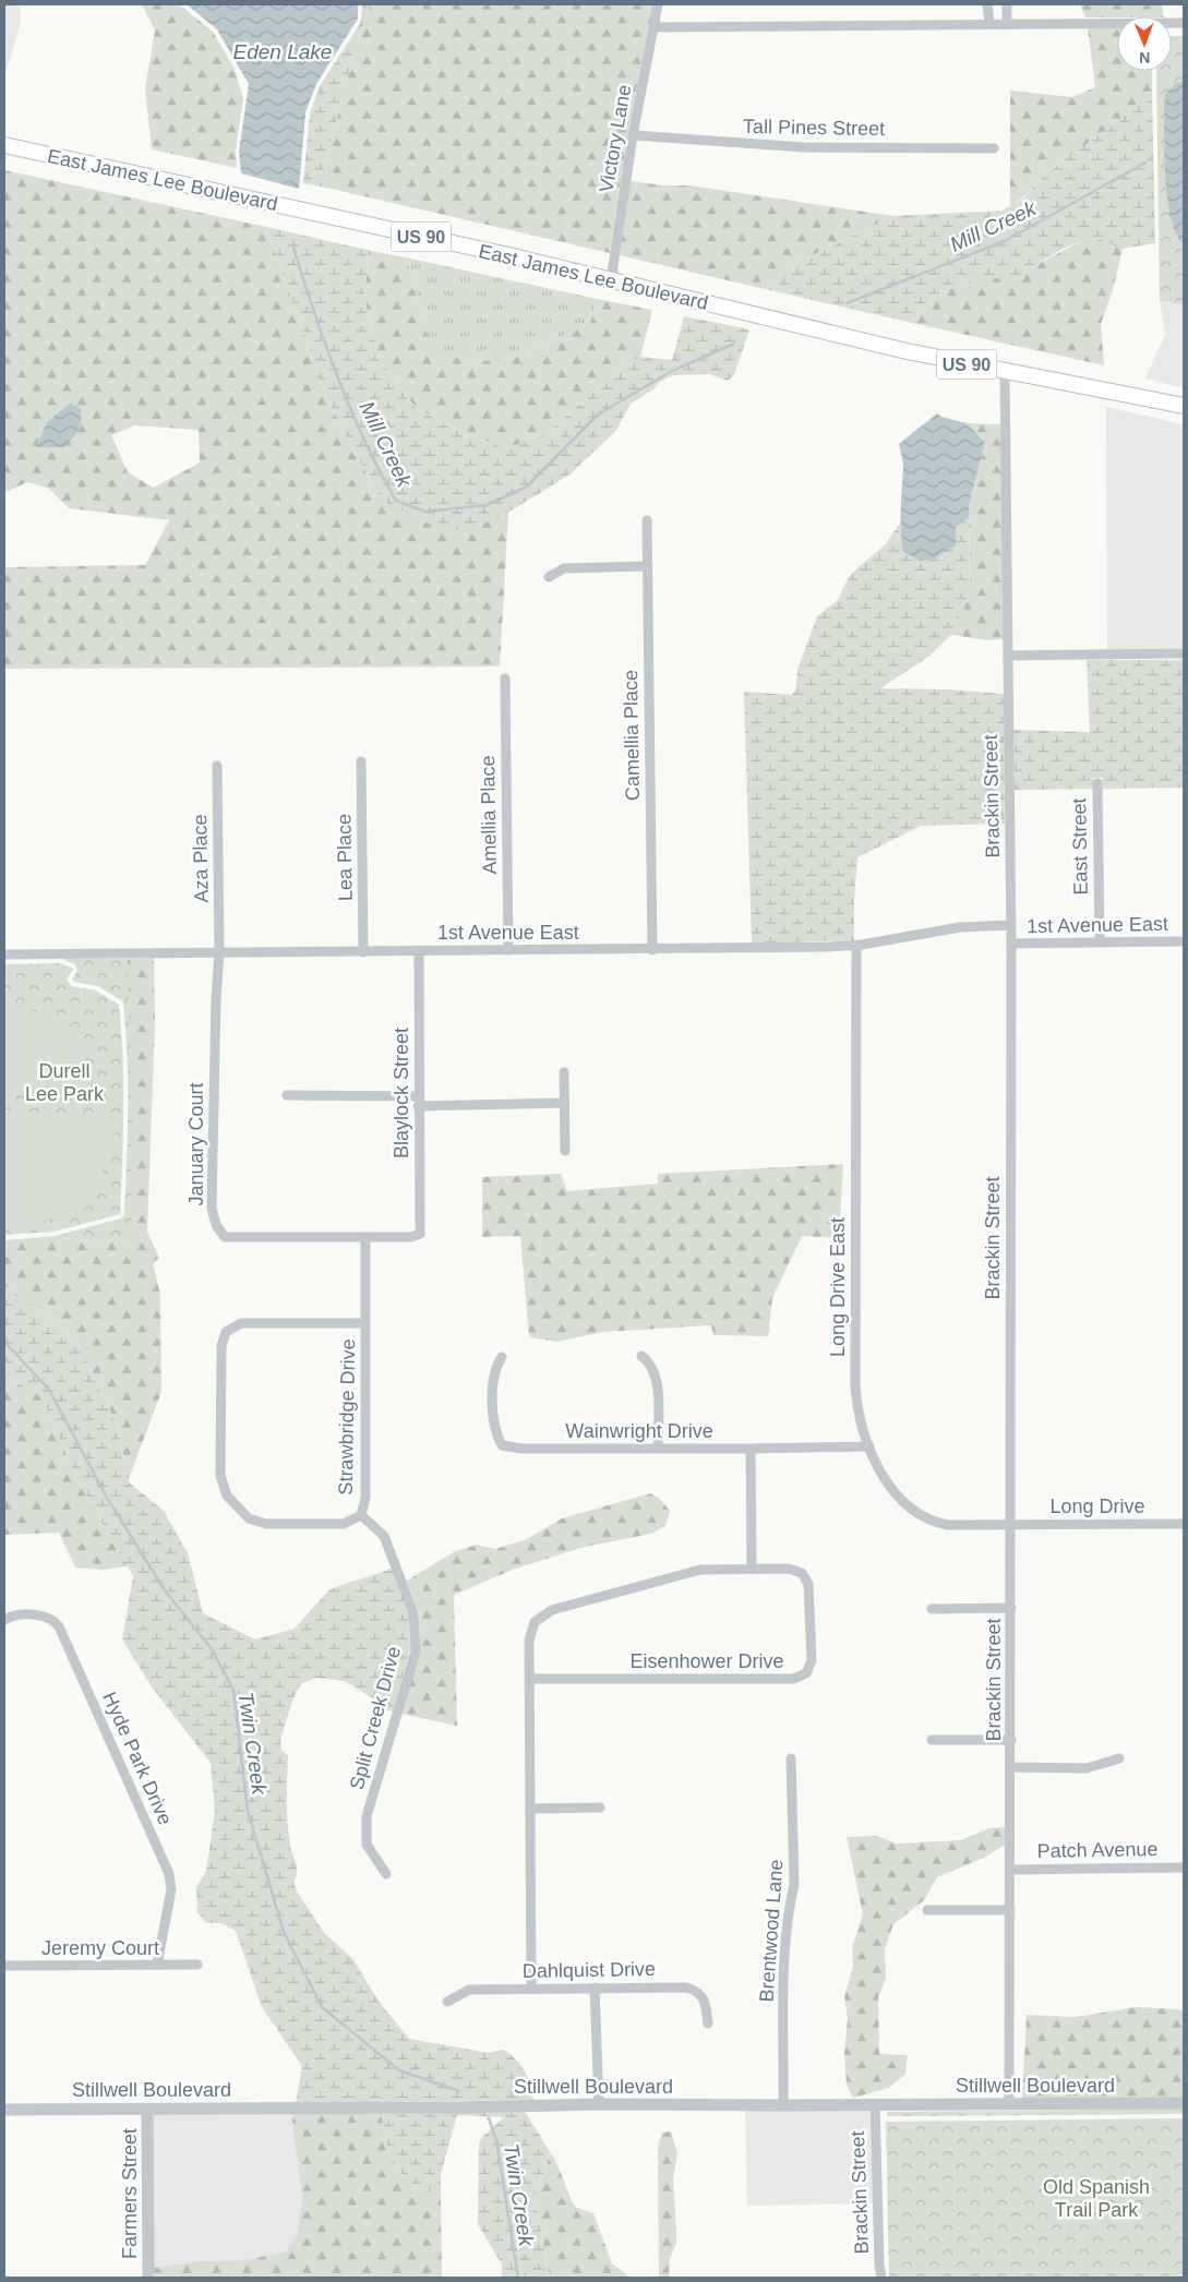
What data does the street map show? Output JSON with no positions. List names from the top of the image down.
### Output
{
  "streets": {
    "main road": ["East James Lee Boulevard", "US 90"],
    "street": [
      "Tall Pines Street",
      "Victory Lane",
      "Camellia Place",
      "Brackin Street",
      "Amellia Place",
      "East Street",
      "Lea Place",
      "Aza Place",
      "1st Avenue East",
      "Blaylock Street",
      "January Court",
      "Long Drive East",
      "Strawbridge Drive",
      "Wainwright Drive",
      "Long Drive",
      "Eisenhower Drive",
      "Split Creek Drive",
      "Hyde Park Drive",
      "Patch Avenue",
      "Brentwood Lane",
      "Jeremy Court",
      "Dahlquist Drive",
      "Stillwell Boulevard",
      "Farmers Street"
    ]
  },
  "crossings": [
    ["Tall Pines Street", "Victory Lane"],
    ["Victory Lane", "East James Lee Boulevard"],
    ["East James Lee Boulevard", "Brackin Street"],
    ["Camellia Place", "1st Avenue East"],
    ["Brackin Street", "1st Avenue East"],
    ["Brackin Street", "Long Drive East"],
    ["Brackin Street", "Long Drive"],
    ["Brackin Street", "Patch Avenue"],
    ["Brackin Street", "Stillwell Boulevard"],
    ["Amellia Place", "1st Avenue East"],
    ["East Street", "1st Avenue East"],
    ["Lea Place", "1st Avenue East"],
    ["Aza Place", "1st Avenue East"],
    ["Aza Place", "January Court"],
    ["1st Avenue East", "Blaylock Street"],
    ["1st Avenue East", "January Court"],
    ["1st Avenue East", "Long Drive East"],
    ["Blaylock Street", "January Court"],
    ["January Court", "Strawbridge Drive"],
    ["Long Drive East", "Wainwright Drive"],
    ["Long Drive East", "Long Drive"],
    ["Strawbridge Drive", "Split Creek Drive"],
    ["Eisenhower Drive", "Dahlquist Drive"],
    ["Hyde Park Drive", "Jeremy Court"],
    ["Brentwood Lane", "Stillwell Boulevard"],
    ["Stillwell Boulevard", "Farmers Street"]
  ],
  "water": ["Eden Lake", "Mill Creek", "Twin Creek"],
  "parks": ["Durell Lee Park", "Old Spanish Trail Park"],
  "north": "bottom"
}
